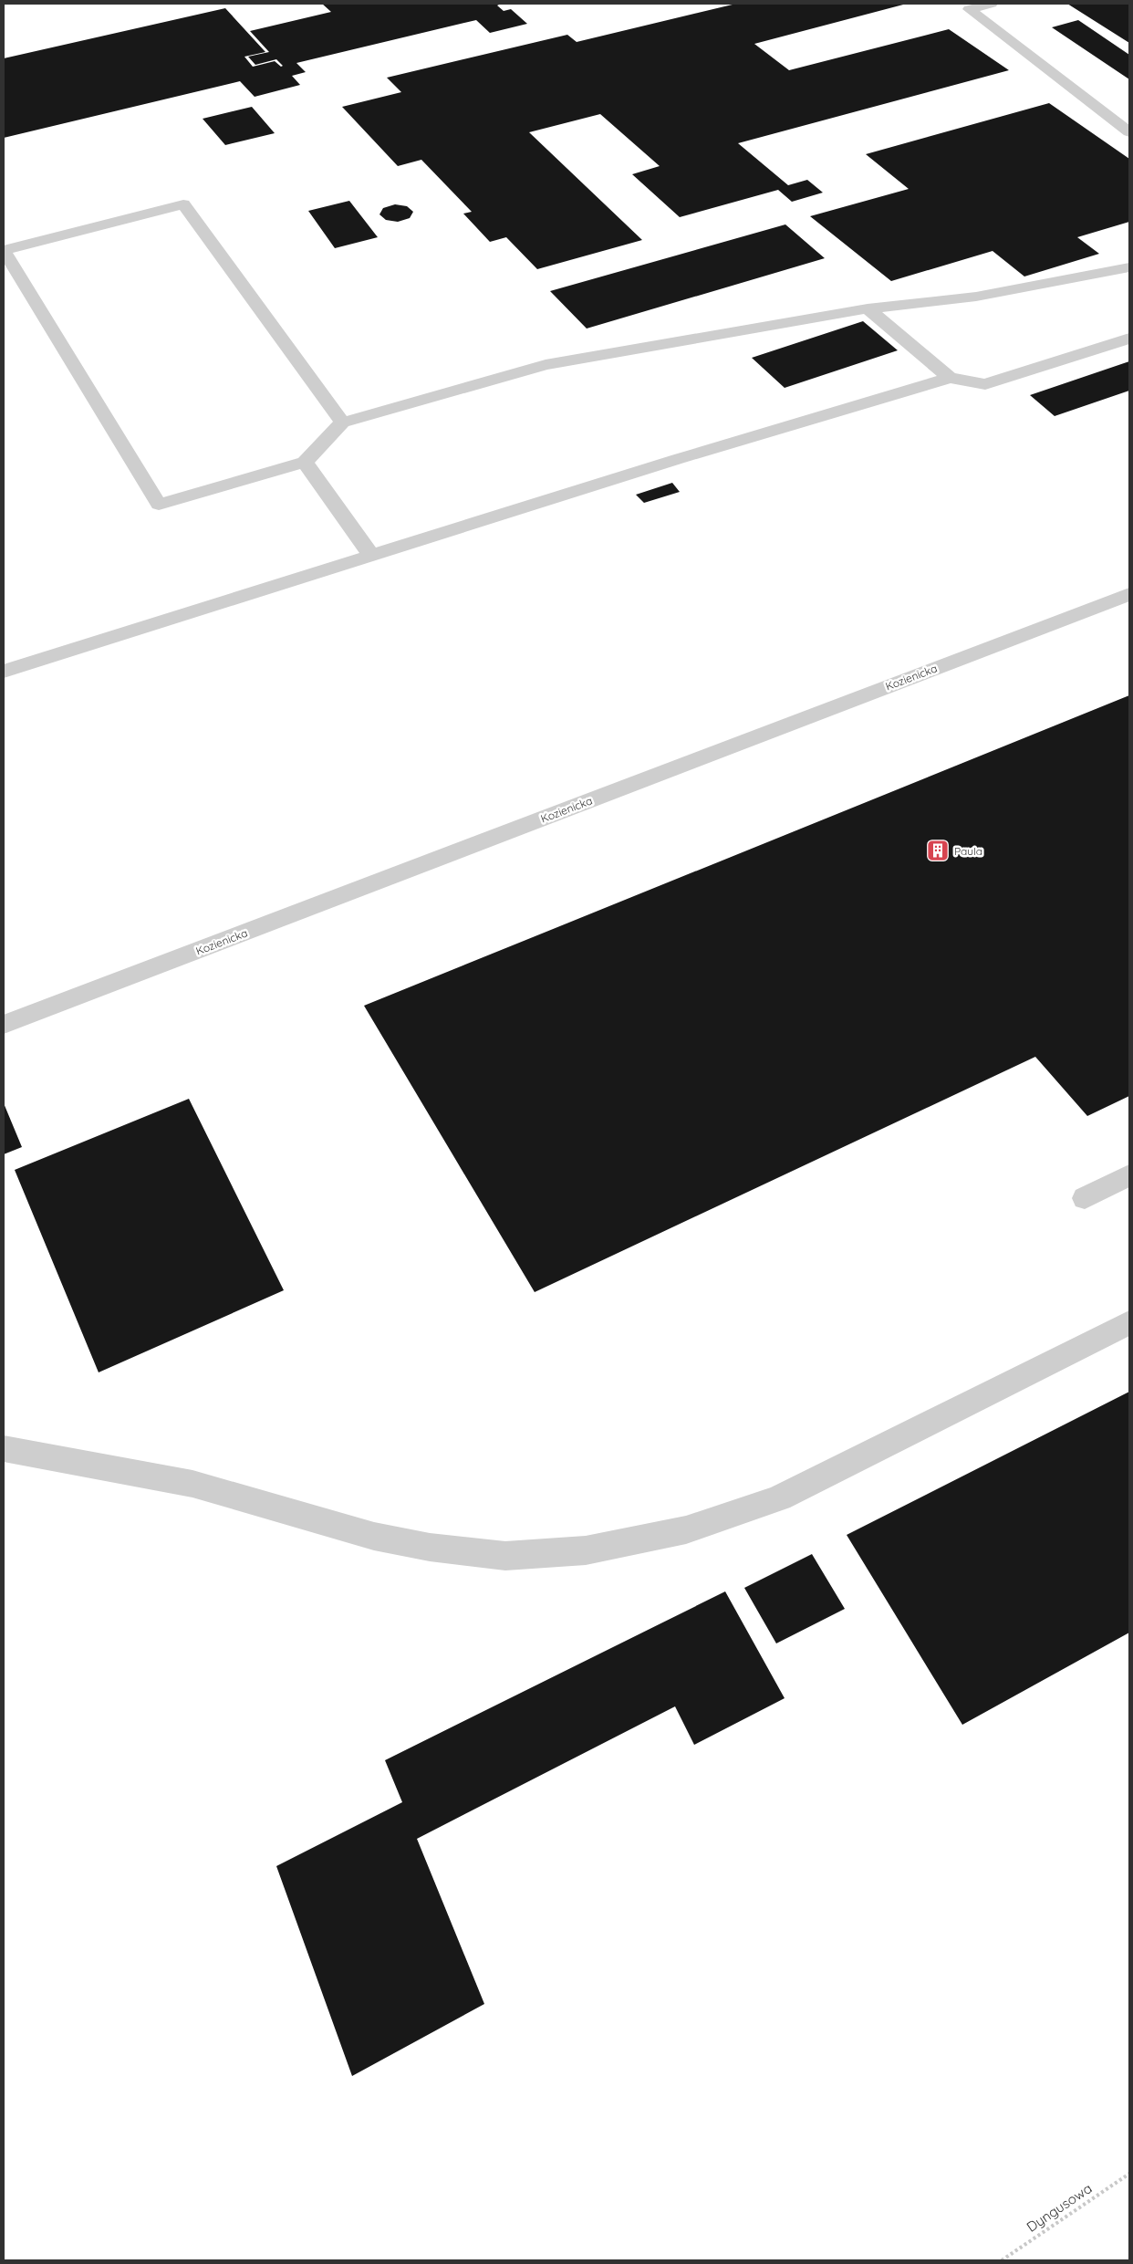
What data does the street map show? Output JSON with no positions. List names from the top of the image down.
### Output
{
  "streets": {
    "street": ["Kozienicka"],
    "path": ["Dyngusowa"]
  },
  "places": {
    "building": ["Paula"]
  }
}
